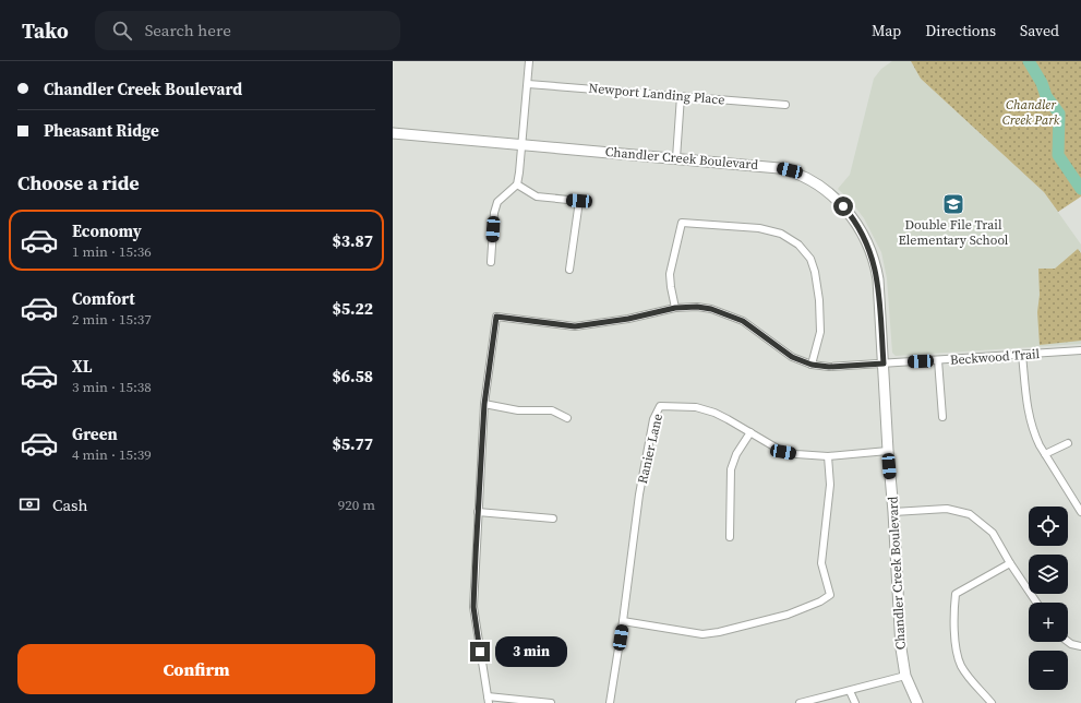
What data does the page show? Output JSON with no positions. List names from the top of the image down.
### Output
{
  "streets": {
    "street": [
      "Newport Landing Place",
      "Chandler Creek Boulevard",
      "Beckwood Trail",
      "Ranier Lane"
    ]
  },
  "crossings": [
    ["Chandler Creek Boulevard", "Beckwood Trail"],
    ["Chandler Creek Boulevard", "Ranier Lane"]
  ],
  "parks": ["Chandler Creek Park"],
  "places": {
    "school or university": ["Double File Trail Elementary School"]
  },
  "page": {
    "header": "Tako",
    "search": "Search here",
    "nav": ["Map", "Directions", "Saved"],
    "banner": ["Chandler Creek Boulevard", "Pheasant Ridge"],
    "heading": "Choose a ride",
    "list": [
      {
        "name": "Economy",
        "note": "1 min · 15:36",
        "value": "$3.87"
      },
      {
        "name": "Comfort",
        "note": "2 min · 15:37",
        "value": "$5.22"
      },
      {
        "name": "XL",
        "note": "3 min · 15:38",
        "value": "$6.58"
      },
      {
        "name": "Green",
        "note": "4 min · 15:39",
        "value": "$5.77"
      }
    ],
    "pay": ["Cash", "920 m"],
    "map_buttons": ["+", "−"],
    "buttons": "Confirm",
    "bubble": "3 min"
  }
}
